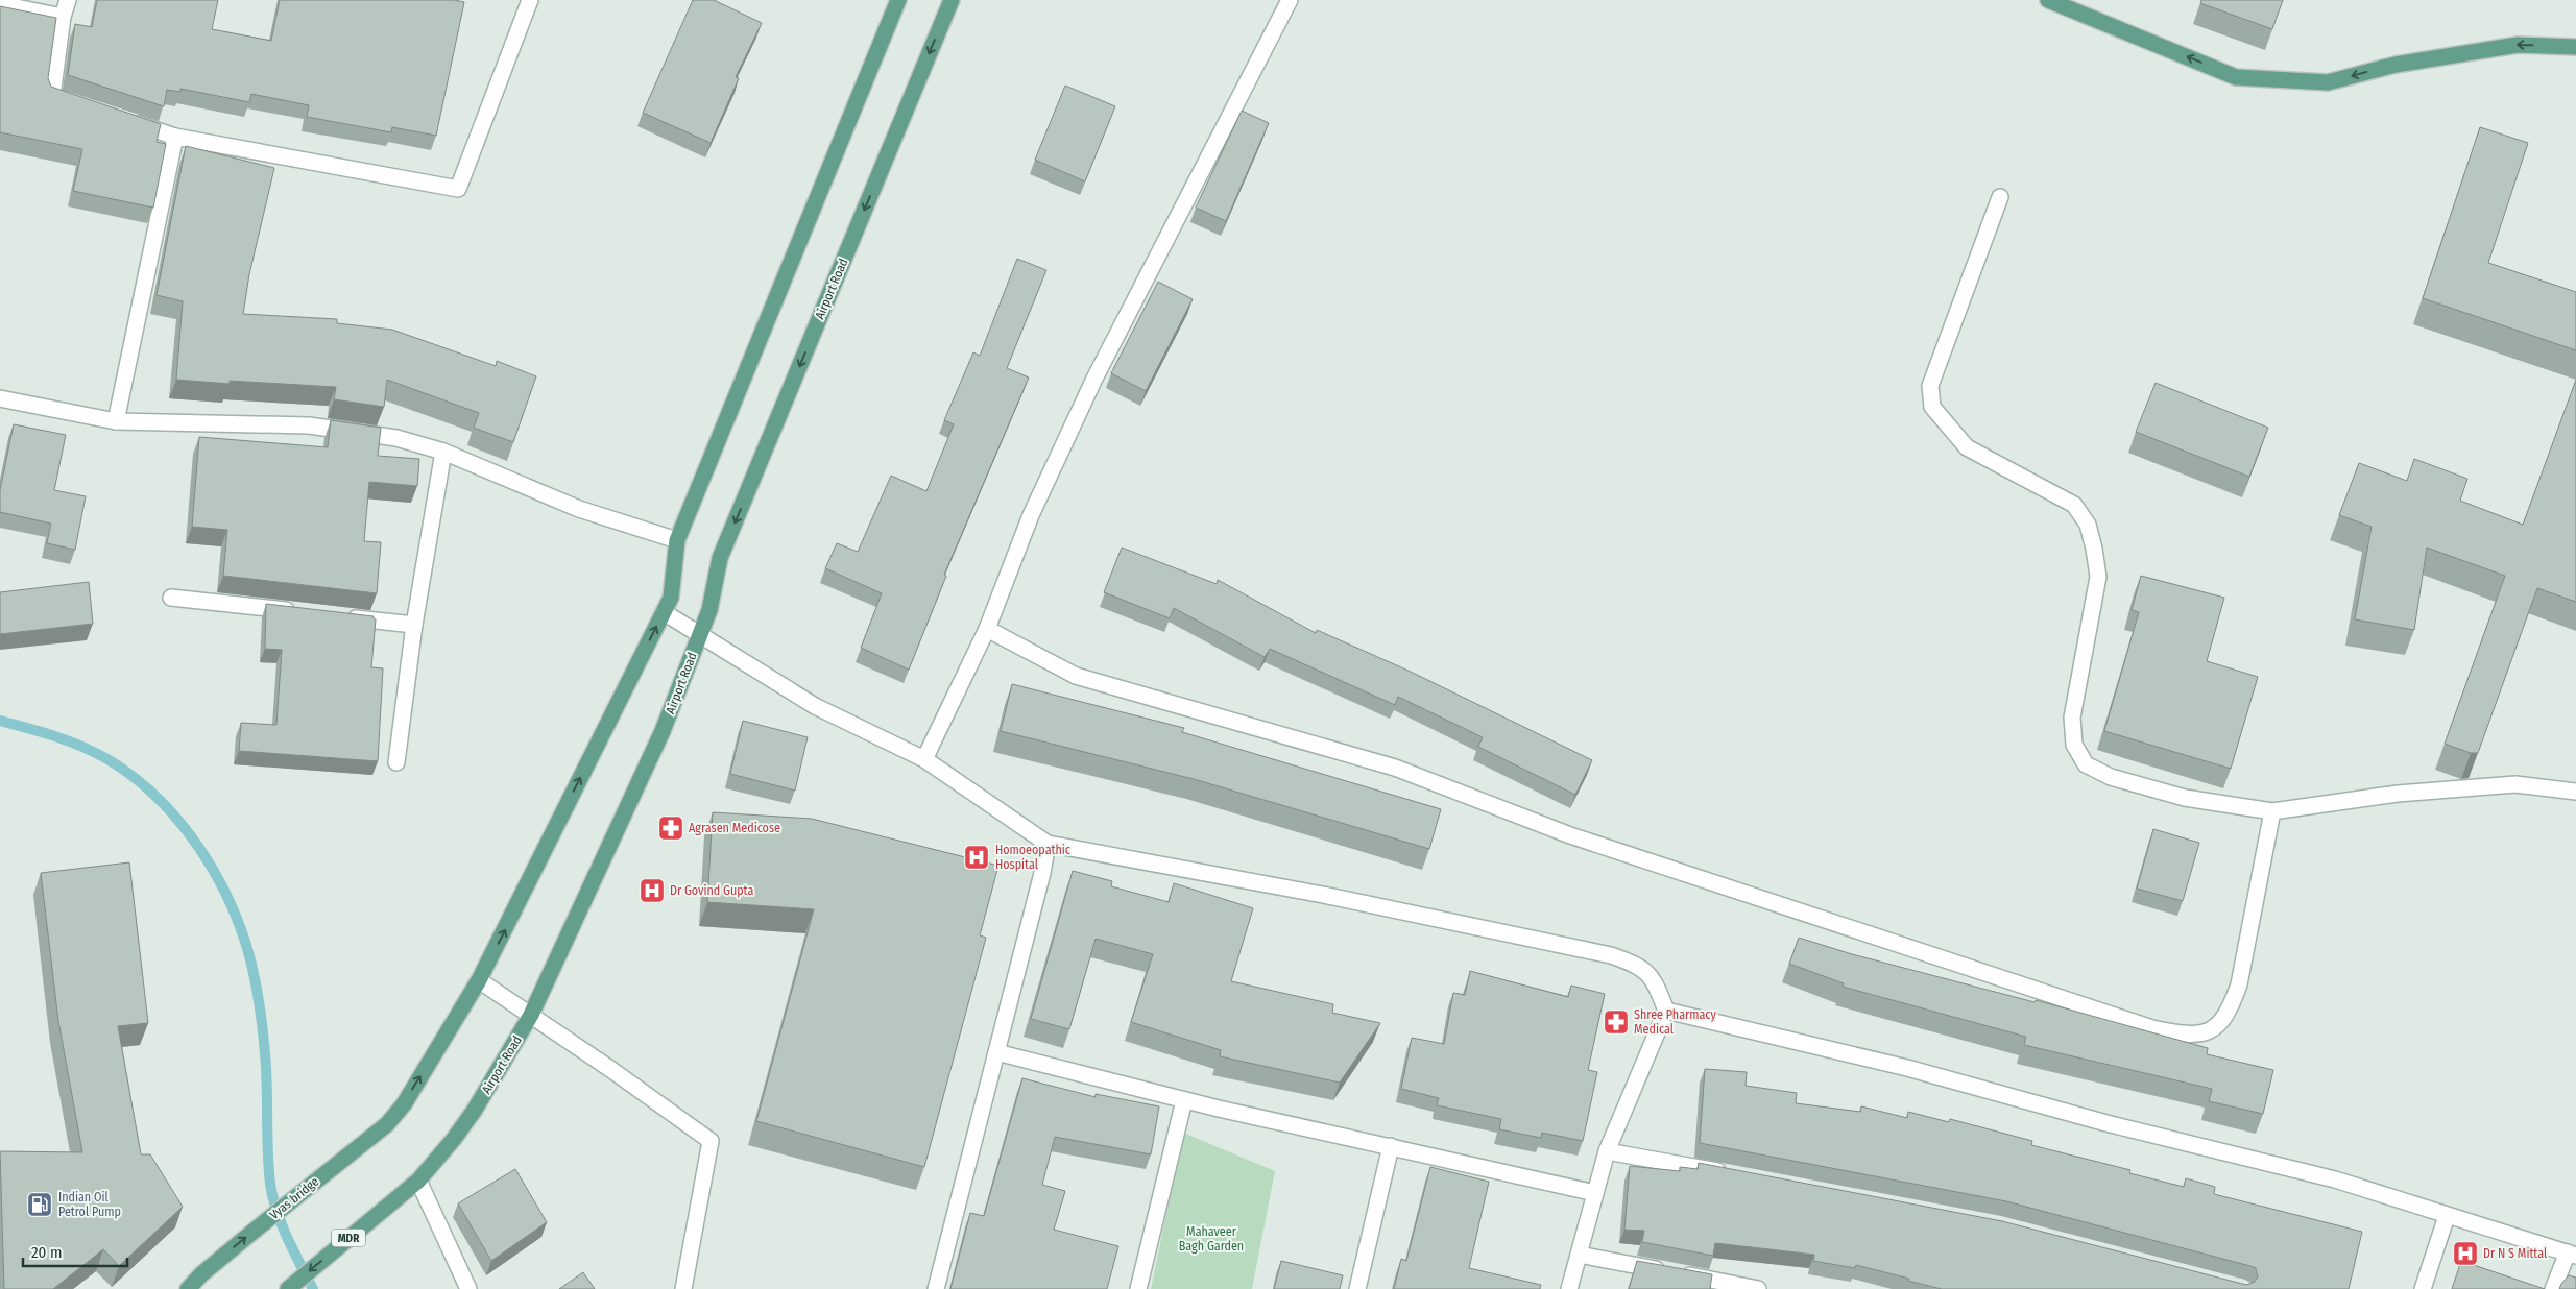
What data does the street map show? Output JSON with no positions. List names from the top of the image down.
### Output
{
  "streets": {
    "main road": ["Airport Road", "Vyas bridge", "MDR"]
  },
  "one_way": ["Vyas bridge"],
  "parks": ["Mahaveer Bagh Garden"],
  "places": {
    "pharmacy": ["Agrasen Medicose", "Shree Pharmacy Medical"],
    "hospital": ["Homoeopathic Hospital", "Dr Govind Gupta", "Dr N S Mittal"],
    "fuel station": ["Indian Oil Petrol Pump"]
  },
  "scale_bar": "20 m"
}
